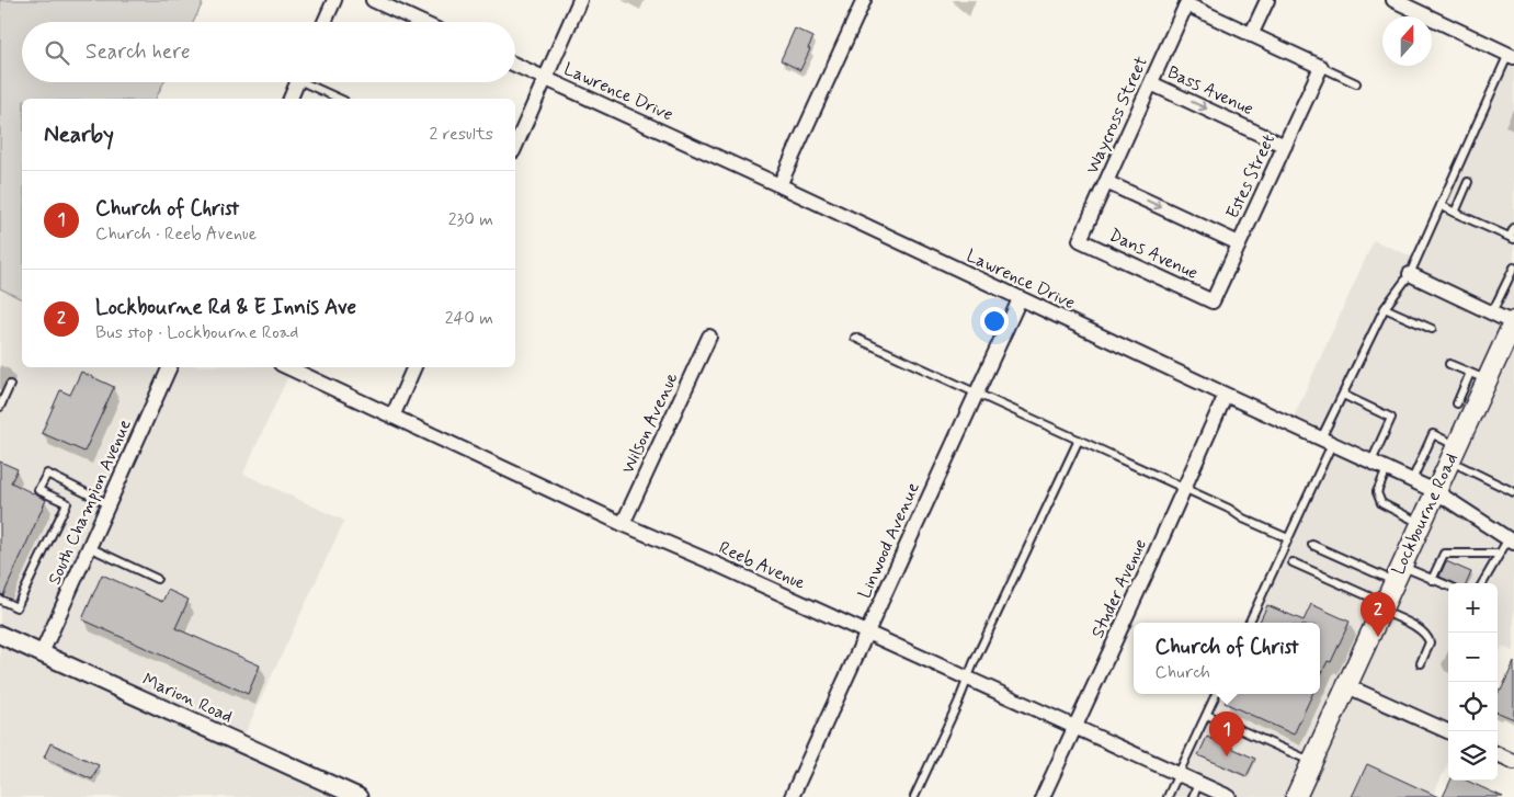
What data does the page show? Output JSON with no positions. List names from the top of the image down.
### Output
{
  "streets": {
    "main road": ["Lockbourne Road"],
    "street": [
      "Bass Avenue",
      "Lawrence Drive",
      "Waycross Street",
      "Estes Street",
      "Dans Avenue",
      "Wilson Avenue",
      "South Champion Avenue",
      "Linwood Avenue",
      "Reeb Avenue",
      "Studer Avenue",
      "Marion Road"
    ]
  },
  "crossings": [
    ["Bass Avenue", "Waycross Street"],
    ["Bass Avenue", "Estes Street"],
    ["Lawrence Drive", "Lockbourne Road"],
    ["Lawrence Drive", "Linwood Avenue"],
    ["Lawrence Drive", "Studer Avenue"],
    ["Waycross Street", "Dans Avenue"],
    ["Estes Street", "Dans Avenue"],
    ["Wilson Avenue", "Reeb Avenue"],
    ["South Champion Avenue", "Marion Road"],
    ["Linwood Avenue", "Reeb Avenue"],
    ["Reeb Avenue", "Studer Avenue"]
  ],
  "north": "top",
  "page": {
    "search": "Search here",
    "heading": ["Nearby", "2 results"],
    "list": [
      {
        "mark": "1",
        "name": "Church of Christ",
        "note": "Church · Reeb Avenue",
        "value": "230 m"
      },
      {
        "mark": "2",
        "name": "Lockbourne Rd & E Innis Ave",
        "note": "Bus stop · Lockbourne Road",
        "value": "240 m"
      }
    ],
    "map_buttons": ["+", "−"],
    "pins": ["2", "1"],
    "popup": ["Church of Christ", "Church"]
  }
}
